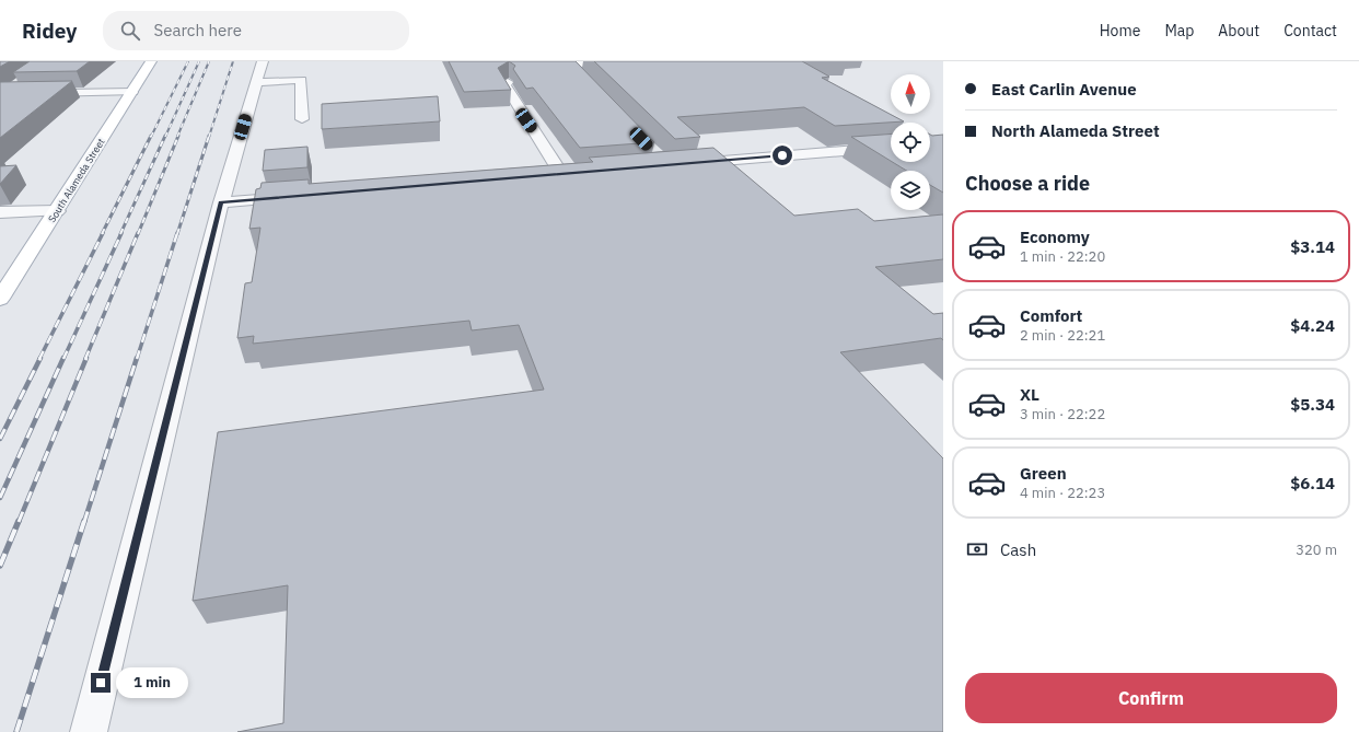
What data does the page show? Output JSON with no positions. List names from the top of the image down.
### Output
{
  "streets": {
    "main road": ["South Alameda Street"]
  },
  "north": "top",
  "page": {
    "header": "Ridey",
    "search": "Search here",
    "nav": [
      "Home",
      "Map",
      "About",
      "Contact"
    ],
    "banner": ["East Carlin Avenue", "North Alameda Street"],
    "heading": "Choose a ride",
    "list": [
      {
        "name": "Economy",
        "note": "1 min · 22:20",
        "value": "$3.14"
      },
      {
        "name": "Comfort",
        "note": "2 min · 22:21",
        "value": "$4.24"
      },
      {
        "name": "XL",
        "note": "3 min · 22:22",
        "value": "$5.34"
      },
      {
        "name": "Green",
        "note": "4 min · 22:23",
        "value": "$6.14"
      }
    ],
    "pay": ["Cash", "320 m"],
    "buttons": "Confirm",
    "bubble": "1 min"
  }
}
